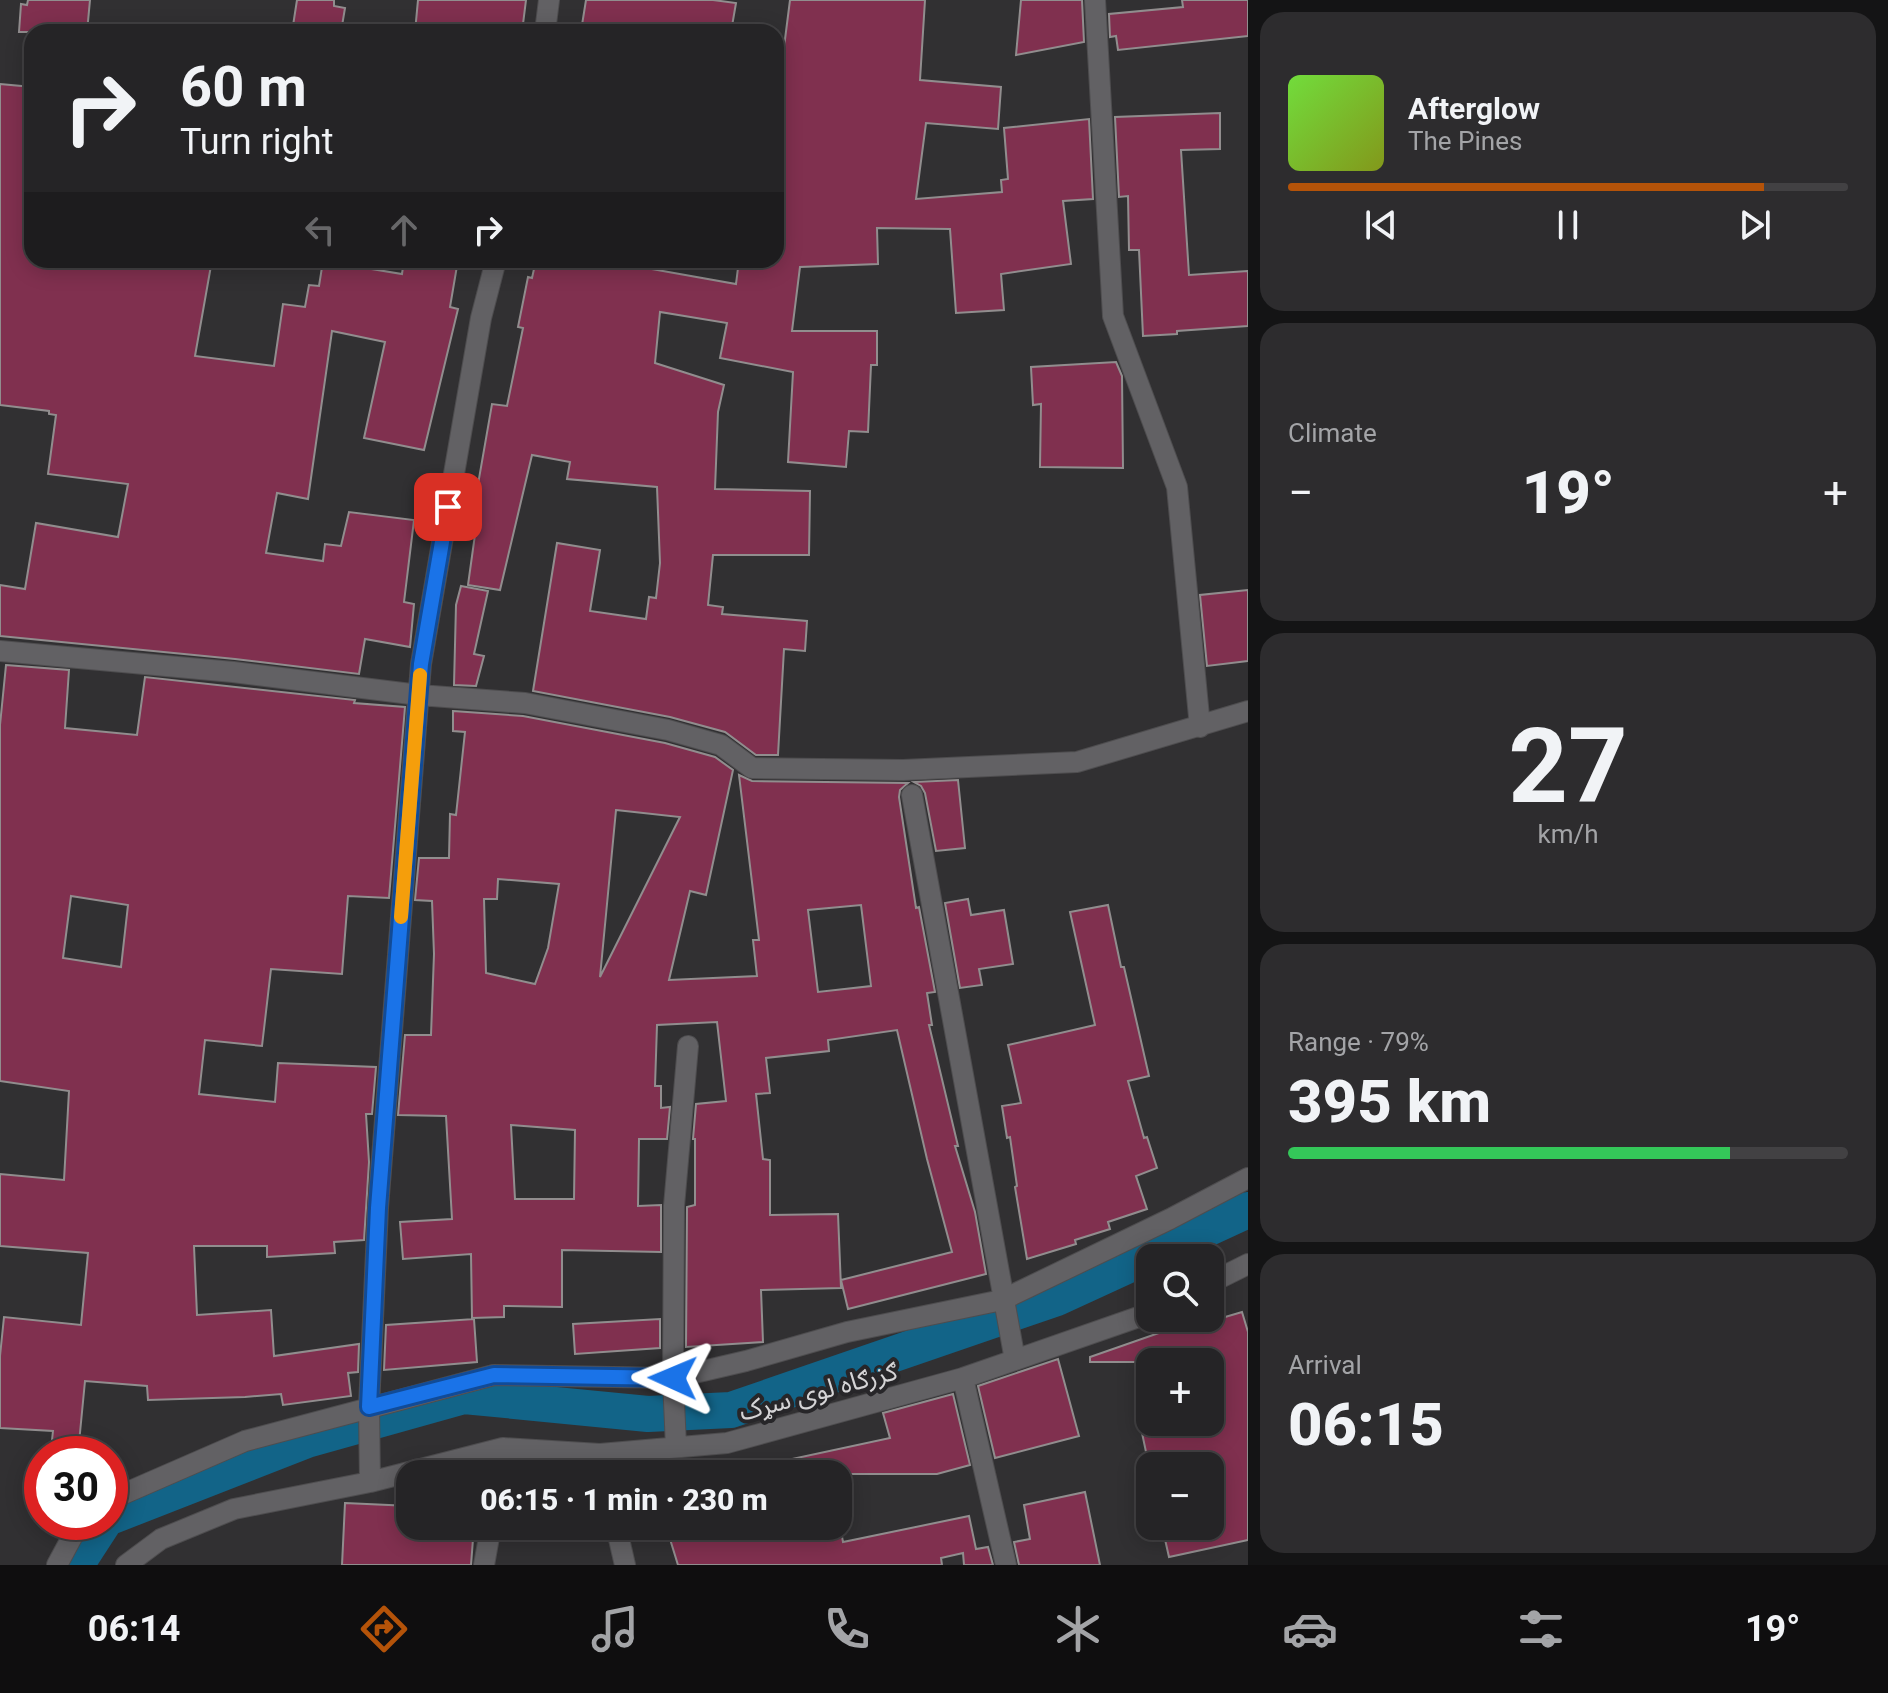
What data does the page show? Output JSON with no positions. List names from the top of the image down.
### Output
{
  "streets": {
    "street": ["ګزرګاه لوی سړک"]
  },
  "page": {
    "turn": ["60 m", "Turn right"],
    "song": ["Afterglow", "The Pines"],
    "tile": [
      "Climate",
      ["27", "km/h"],
      ["Range · 79%", "395 km"],
      ["Arrival", "06:15"]
    ],
    "heat": ["−", "19°", "+"],
    "map_buttons": ["+", "−"],
    "limit": "30",
    "trip": "06:15 · 1 min · 230 m",
    "tabs": ["06:14", "19°"]
  }
}
